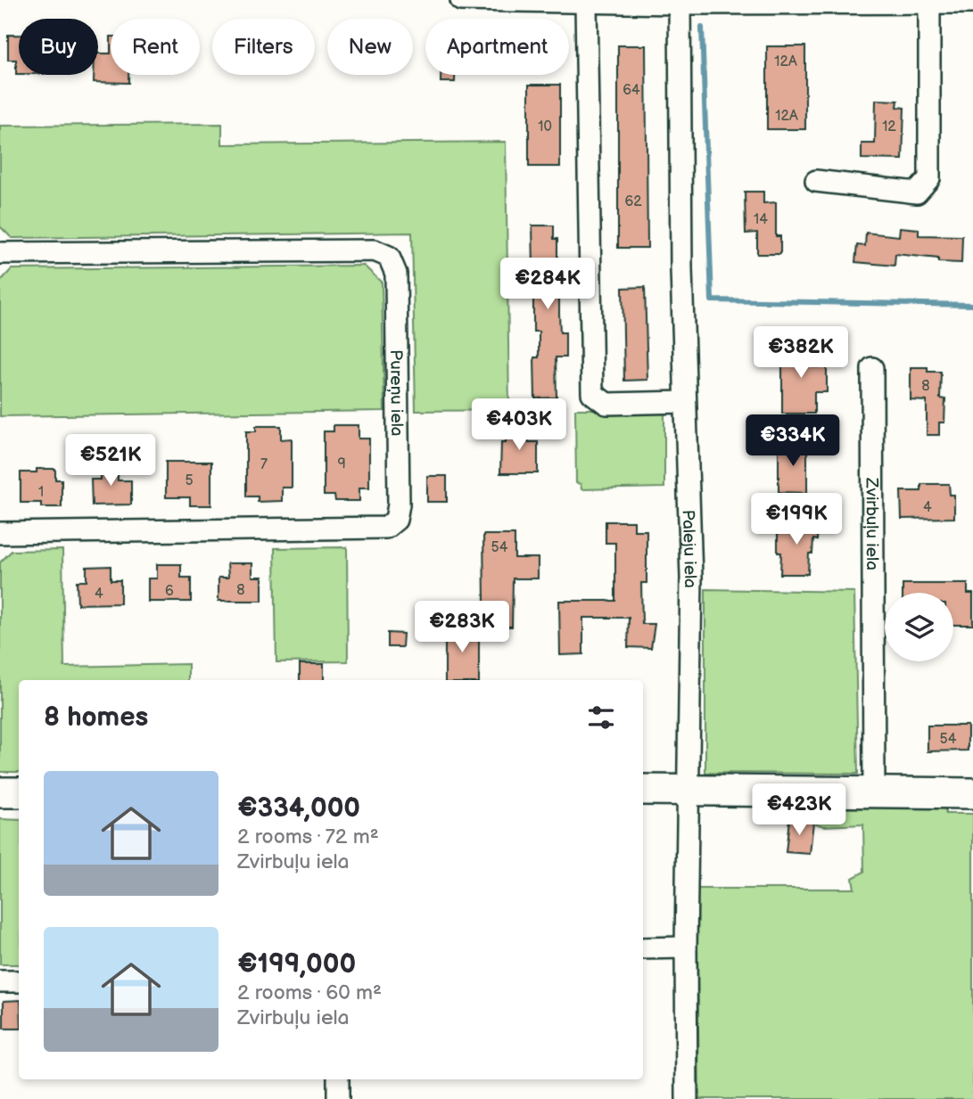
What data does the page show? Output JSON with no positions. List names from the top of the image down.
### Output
{
  "streets": {
    "street": ["Pureņu iela", "Zvirbuļu iela", "Paleju iela"]
  },
  "house_numbers": [
    "12A",
    "64",
    "12A",
    "10",
    "12",
    "62",
    "14",
    "8",
    "9",
    "7",
    "5",
    "1",
    "4",
    "54",
    "8",
    "6",
    "4",
    "54"
  ],
  "page": {
    "chip": [
      "Buy",
      "Rent",
      "Filters",
      "New",
      "Apartment"
    ],
    "price": [
      "€284K",
      "€382K",
      "€403K",
      "€334K",
      "€521K",
      "€199K",
      "€283K",
      "€423K"
    ],
    "heading": "8 homes",
    "list": [
      {
        "name": "€334,000",
        "note": "2 rooms · 72 m² · Zvirbuļu iela"
      },
      {
        "name": "€199,000",
        "note": "2 rooms · 60 m² · Zvirbuļu iela"
      }
    ]
  }
}
